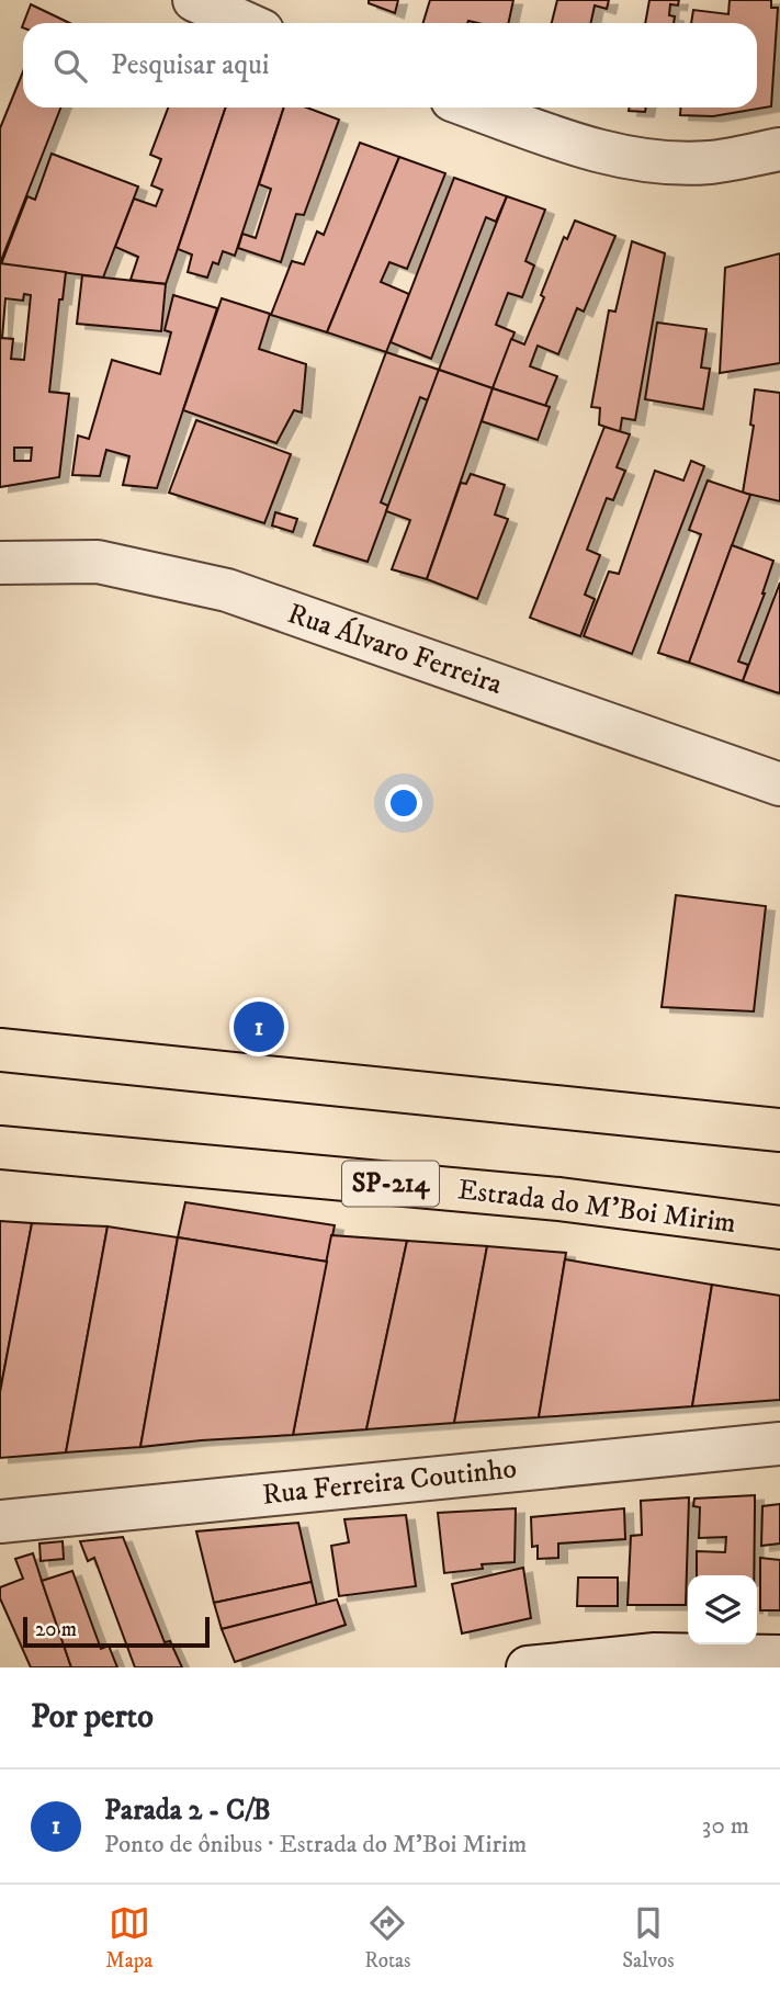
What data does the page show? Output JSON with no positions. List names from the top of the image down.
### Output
{
  "streets": {
    "main road": ["SP-214", "Estrada do M'Boi Mirim"],
    "street": ["Rua Álvaro Ferreira", "Rua Ferreira Coutinho"]
  },
  "scale_bar": "20 m",
  "page": {
    "search": "Pesquisar aqui",
    "pins": "1",
    "scale": "20 m",
    "heading": "Por perto",
    "list": [
      {
        "mark": "1",
        "name": "Parada 2 - C/B",
        "note": "Ponto de ônibus · Estrada do M'Boi Mirim",
        "value": "30 m"
      }
    ],
    "nav": ["Mapa", "Rotas", "Salvos"]
  }
}
